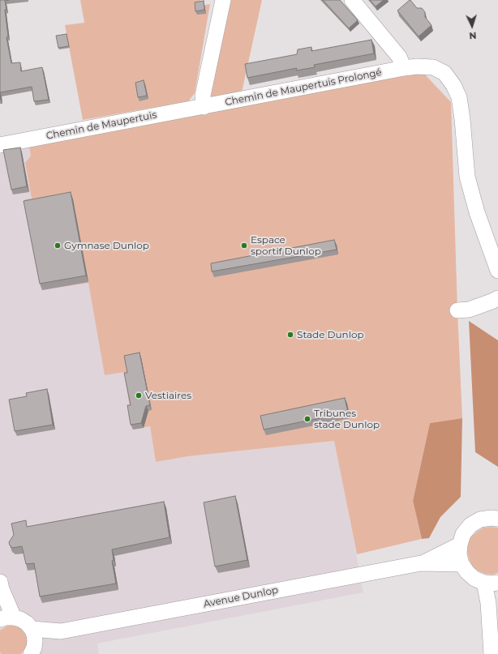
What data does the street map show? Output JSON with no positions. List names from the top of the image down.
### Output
{
  "streets": {
    "street": ["Chemin de Maupertuis Prolongé", "Chemin de Maupertuis", "Avenue Dunlop"]
  },
  "crossings": [
    ["Chemin de Maupertuis Prolongé", "Chemin de Maupertuis"]
  ],
  "places": [
    "Gymnase Dunlop",
    "Espace sportif Dunlop",
    "Stade Dunlop",
    "Vestiaires",
    "Tribunes stade Dunlop"
  ],
  "north": "bottom"
}
